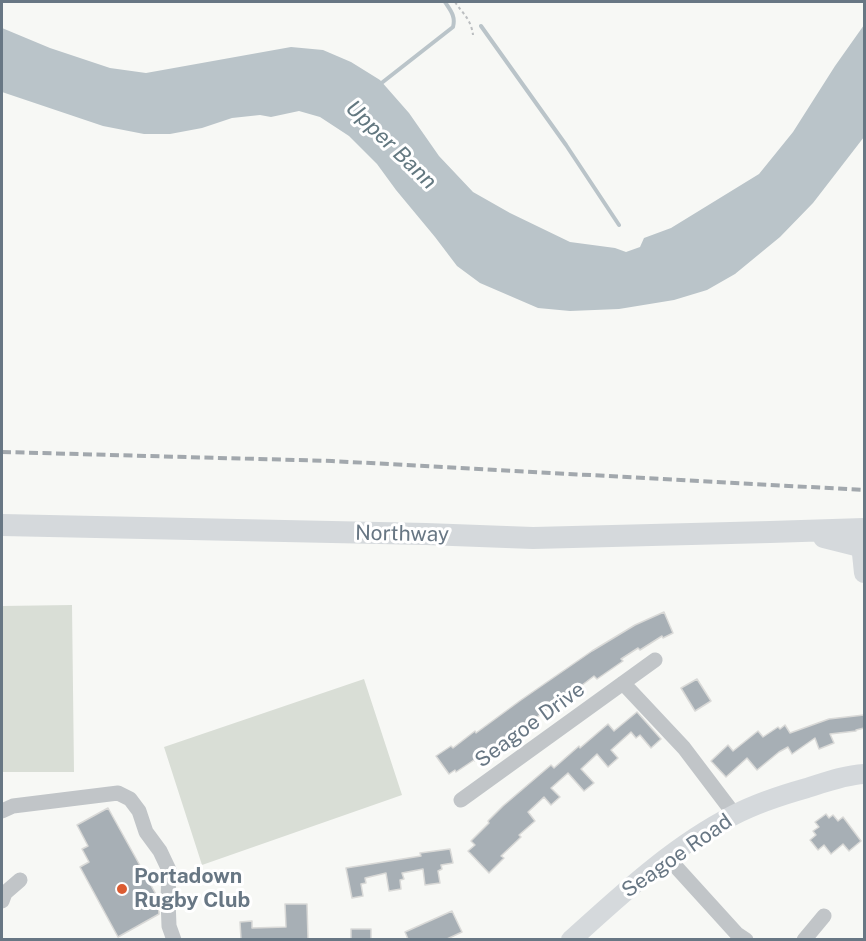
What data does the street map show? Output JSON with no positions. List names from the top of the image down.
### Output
{
  "streets": {
    "highway": ["Northway"],
    "main road": ["Seagoe Road"],
    "street": ["Seagoe Drive"]
  },
  "water": ["Upper Bann"],
  "places": ["Portadown Rugby Club"]
}
